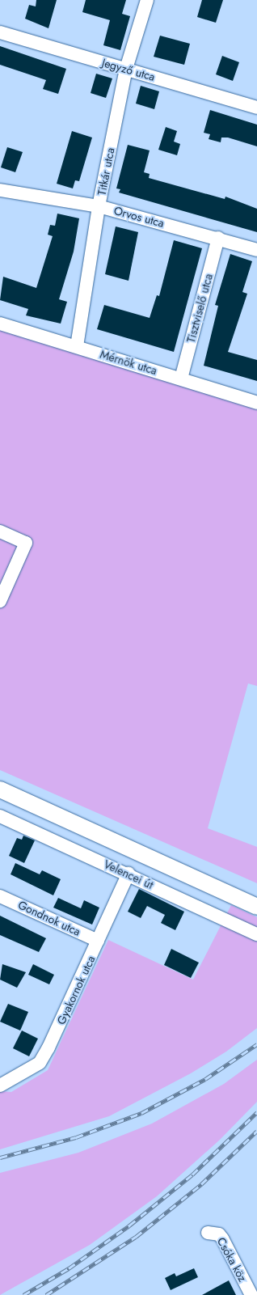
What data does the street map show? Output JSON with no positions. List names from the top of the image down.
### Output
{
  "streets": {
    "main road": ["Velencei út"],
    "street": [
      "Jegyző utca",
      "Titkár utca",
      "Orvos utca",
      "Tisztviselő utca",
      "Mérnök utca",
      "Gondnok utca",
      "Gyakornok utca",
      "Csóka köz"
    ]
  },
  "crossings": [
    ["Jegyző utca", "Titkár utca"],
    ["Titkár utca", "Orvos utca"],
    ["Titkár utca", "Mérnök utca"],
    ["Orvos utca", "Tisztviselő utca"],
    ["Tisztviselő utca", "Mérnök utca"],
    ["Velencei út", "Gyakornok utca"],
    ["Gondnok utca", "Gyakornok utca"]
  ]
}
